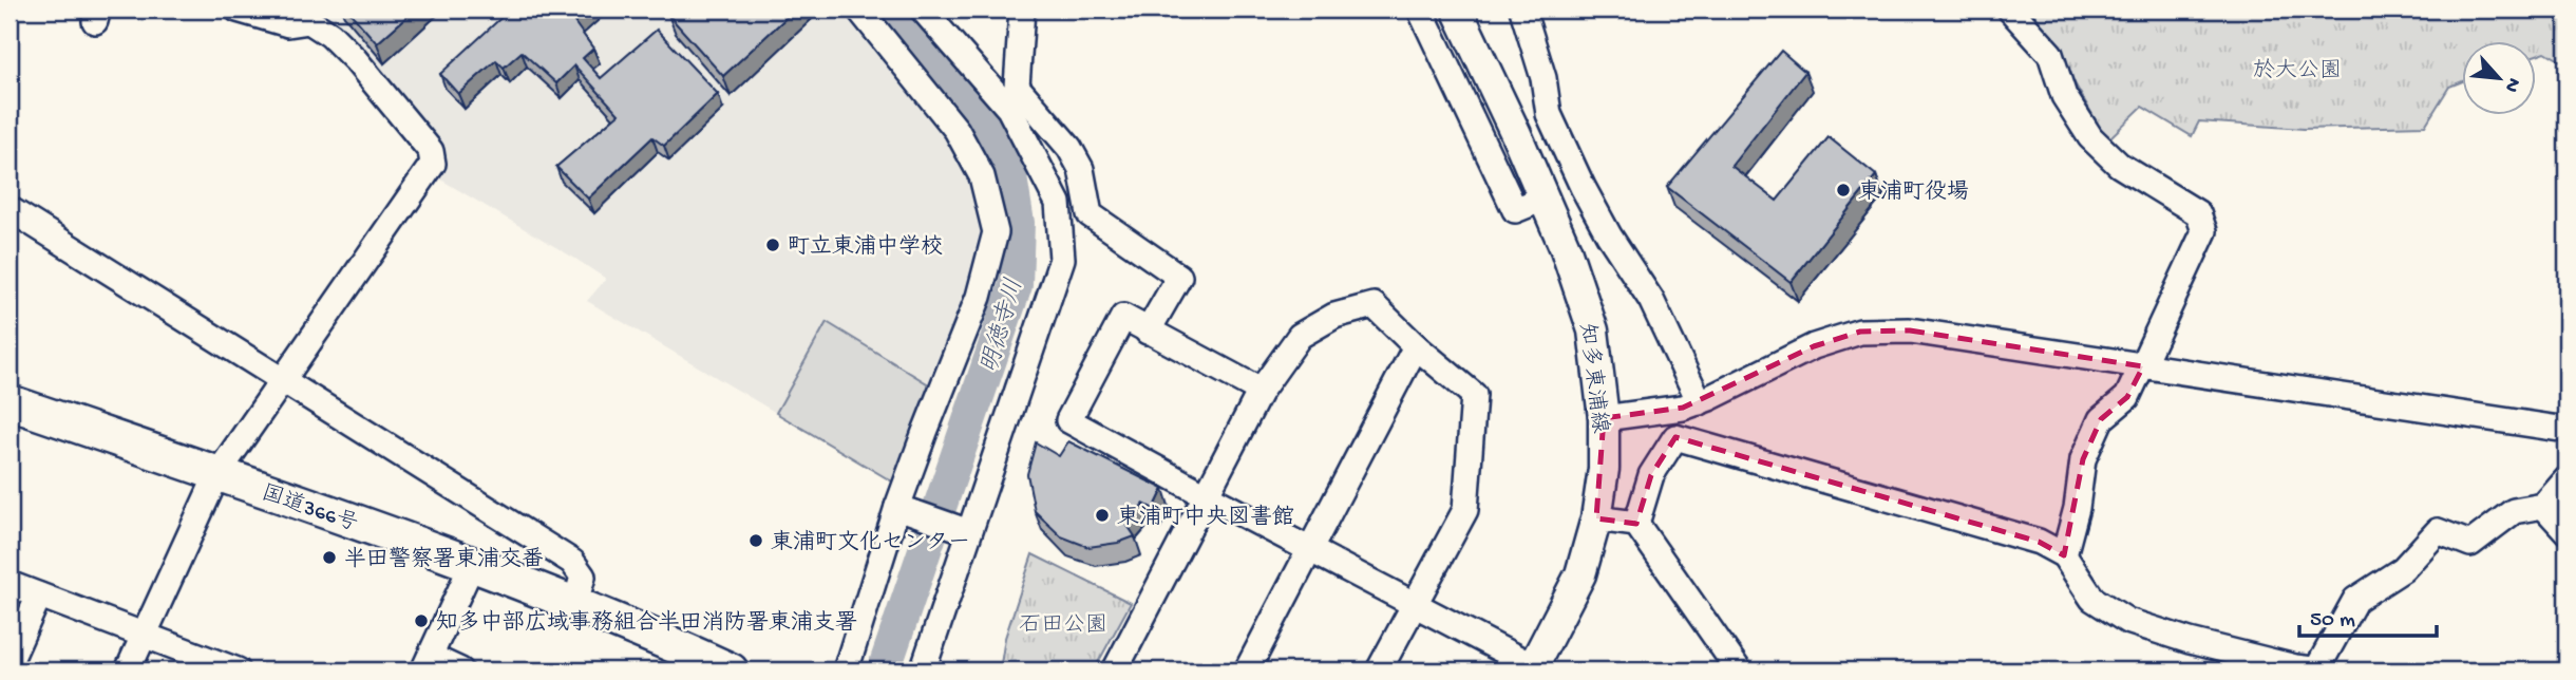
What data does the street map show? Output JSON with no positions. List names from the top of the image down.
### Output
{
  "streets": {
    "highway": ["国道366号"],
    "main road": ["知多東浦線"]
  },
  "water": ["明徳寺川"],
  "parks": ["於大公園", "石田公園"],
  "places": [
    "東浦町役場",
    "町立東浦中学校",
    "東浦町中央図書館",
    "東浦町文化センター",
    "半田警察署東浦交番",
    "知多中部広域事務組合半田消防署東浦支署"
  ],
  "scale_bar": "50 m",
  "north": "bottom right"
}
